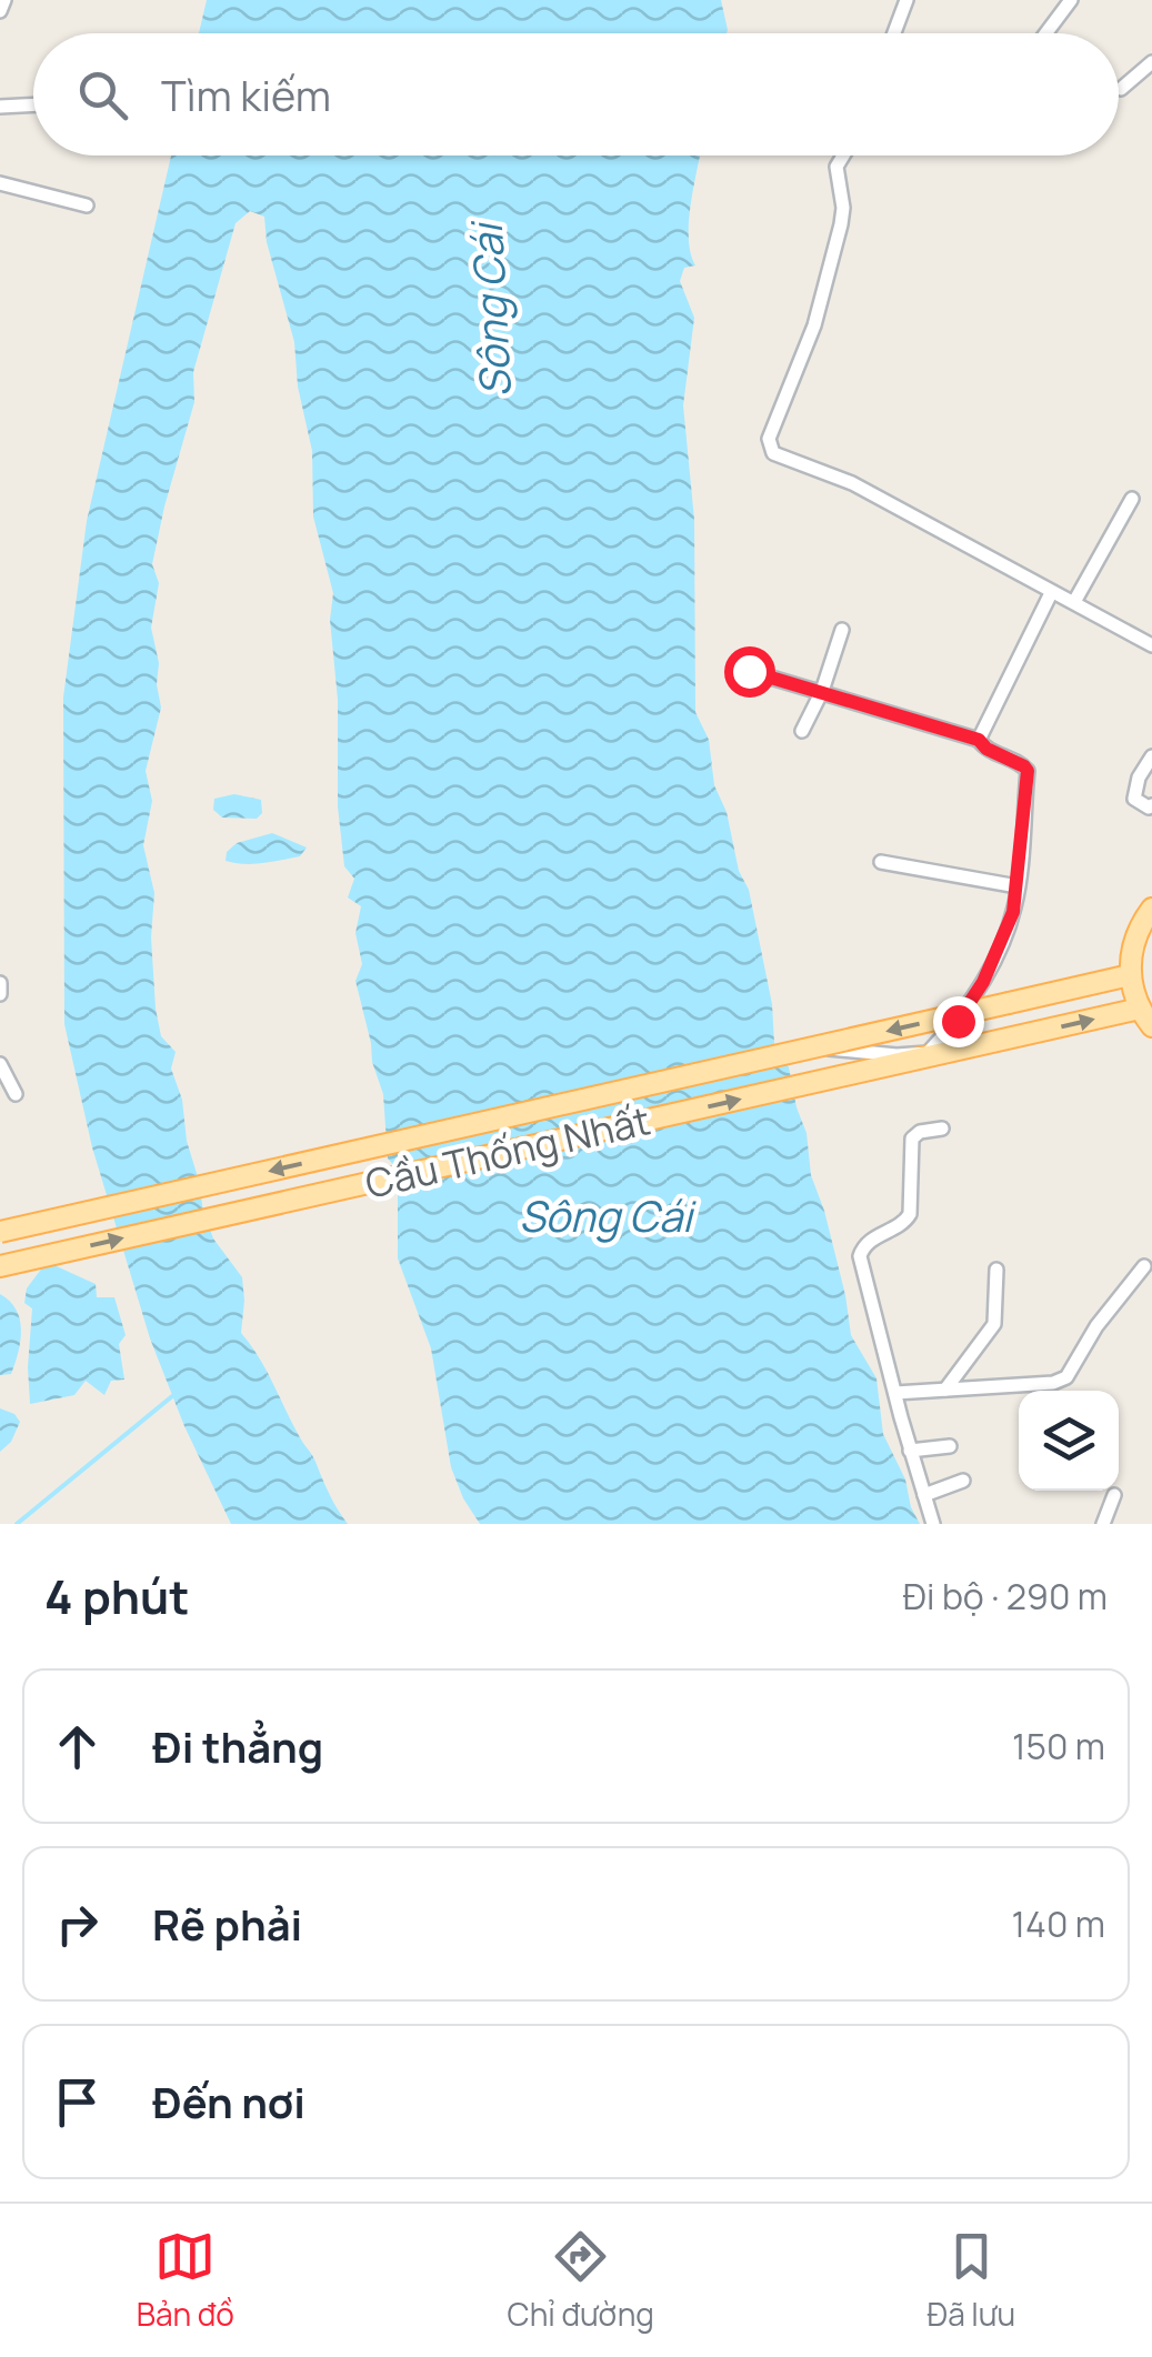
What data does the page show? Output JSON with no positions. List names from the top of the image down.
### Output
{
  "streets": {
    "main road": ["Cầu Thống Nhất"]
  },
  "water": ["Sông Cái"],
  "page": {
    "search": "Tìm kiếm",
    "heading": ["4 phút", "Đi bộ · 290 m"],
    "list": [
      ["Đi thẳng", "150 m"],
      ["Rẽ phải", "140 m"],
      "Đến nơi"
    ],
    "nav": ["Bản đồ", "Chỉ đường", "Đã lưu"]
  }
}
